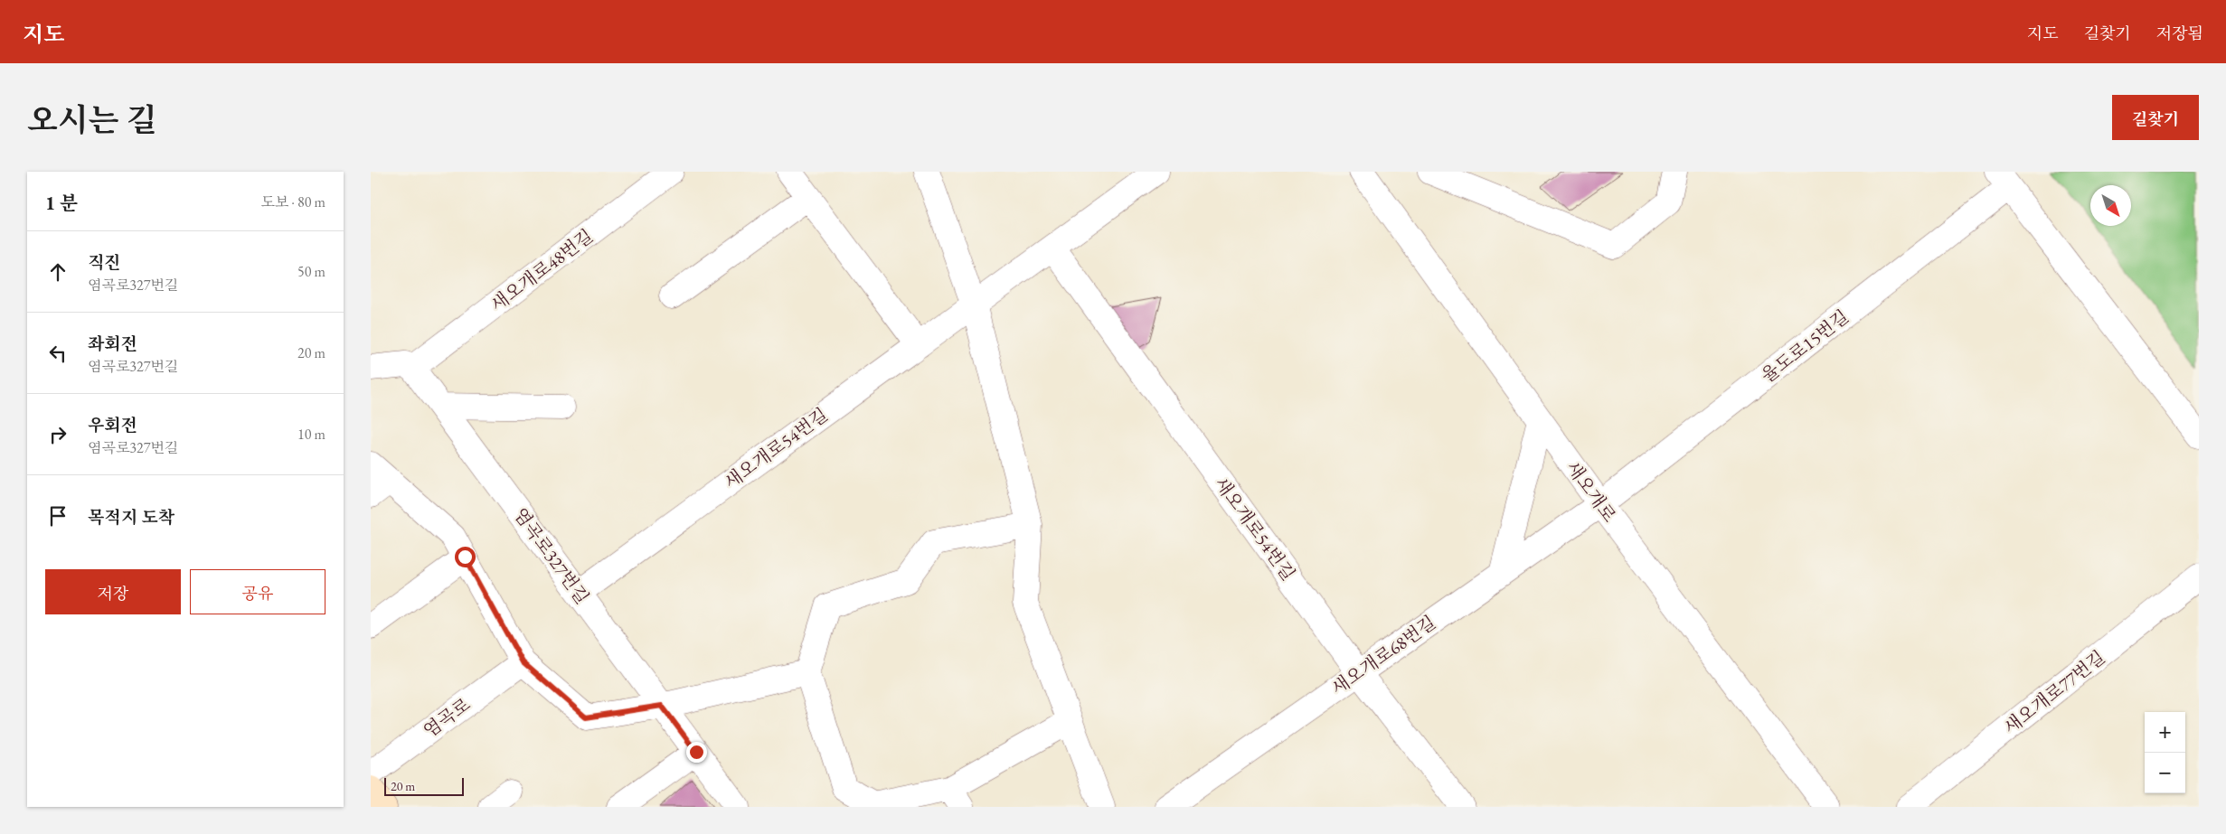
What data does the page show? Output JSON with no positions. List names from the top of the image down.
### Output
{
  "streets": {
    "street": [
      "새오개로48번길",
      "율도로15번길",
      "새오개로54번길",
      "새오개로",
      "염곡로327번길",
      "새오개로68번길",
      "새오개로77번길",
      "염곡로"
    ]
  },
  "crossings": [
    ["새오개로48번길", "염곡로327번길"],
    ["율도로15번길", "새오개로"],
    ["율도로15번길", "새오개로68번길"],
    ["새오개로54번길", "염곡로327번길"],
    ["새오개로54번길", "새오개로68번길"],
    ["새오개로", "새오개로68번길"]
  ],
  "scale_bar": "20 m",
  "north": "bottom right",
  "page": {
    "header": "지도",
    "nav": ["지도", "길찾기", "저장됨"],
    "title": "오시는 길",
    "buttons": [
      "길찾기",
      ["저장", "공유"]
    ],
    "heading": ["1 분", "도보 · 80 m"],
    "list": [
      ["직진", "염곡로327번길", "50 m"],
      ["좌회전", "염곡로327번길", "20 m"],
      ["우회전", "염곡로327번길", "10 m"],
      "목적지 도착"
    ],
    "map_buttons": ["+", "−"],
    "scale": "20 m"
  }
}
